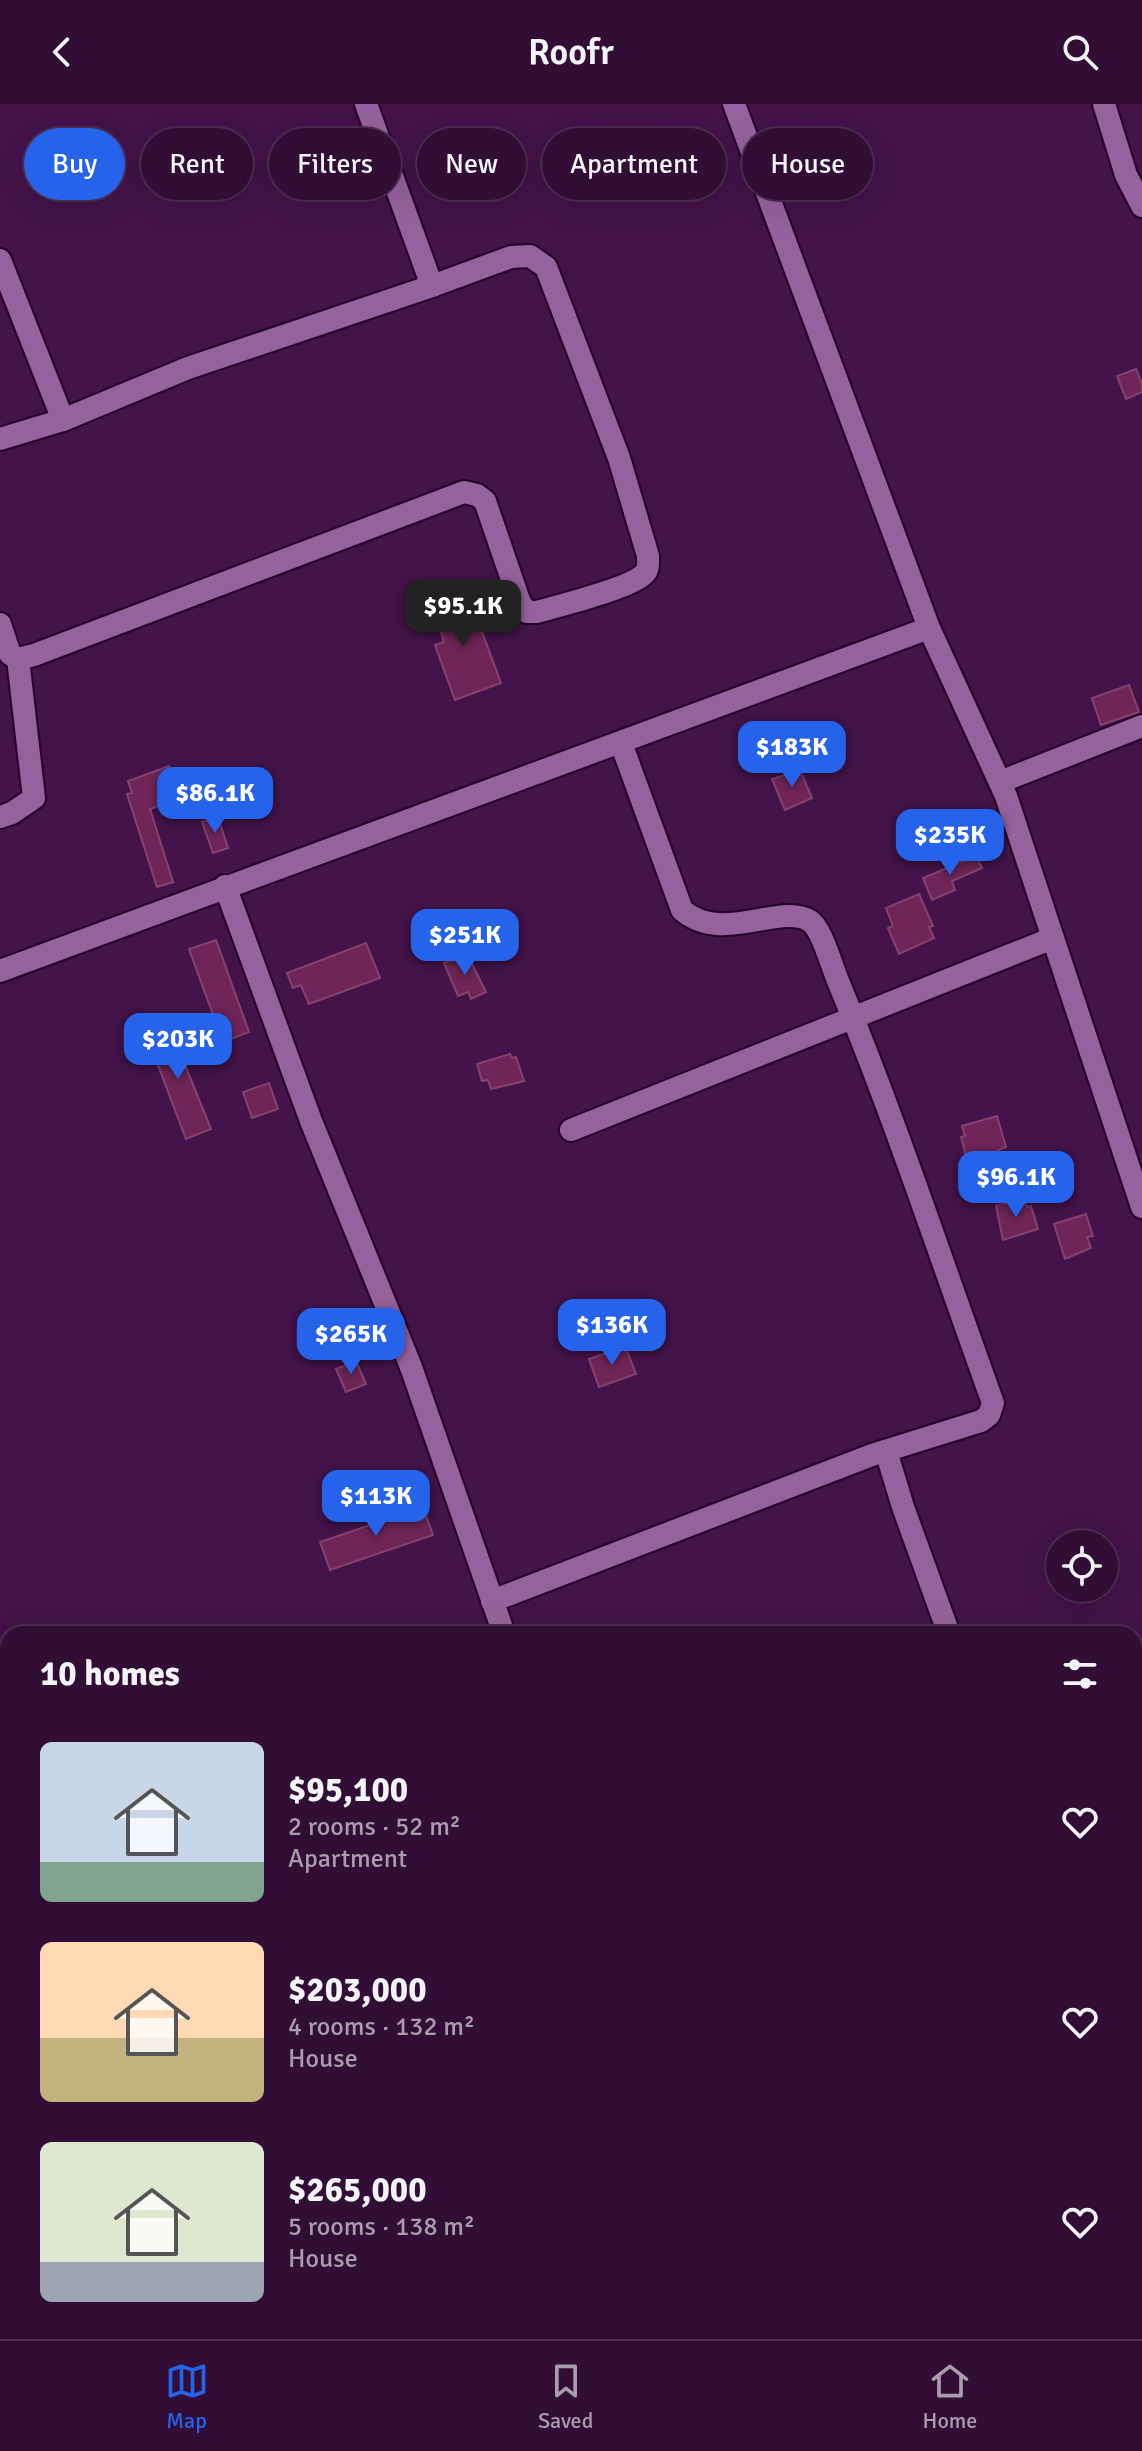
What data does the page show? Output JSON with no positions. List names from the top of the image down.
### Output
{
  "page": {
    "header": "Roofr",
    "chip": [
      "Buy",
      "Rent",
      "Filters",
      "New",
      "Apartment",
      "House"
    ],
    "price": [
      "$95.1K",
      "$183K",
      "$86.1K",
      "$235K",
      "$251K",
      "$203K",
      "$96.1K",
      "$136K",
      "$265K",
      "$113K"
    ],
    "heading": "10 homes",
    "list": [
      {
        "name": "$95,100",
        "note": "2 rooms · 52 m² · Apartment"
      },
      {
        "name": "$203,000",
        "note": "4 rooms · 132 m² · House"
      },
      {
        "name": "$265,000",
        "note": "5 rooms · 138 m² · House"
      }
    ],
    "tabs": ["Map", "Saved", "Home"]
  }
}
